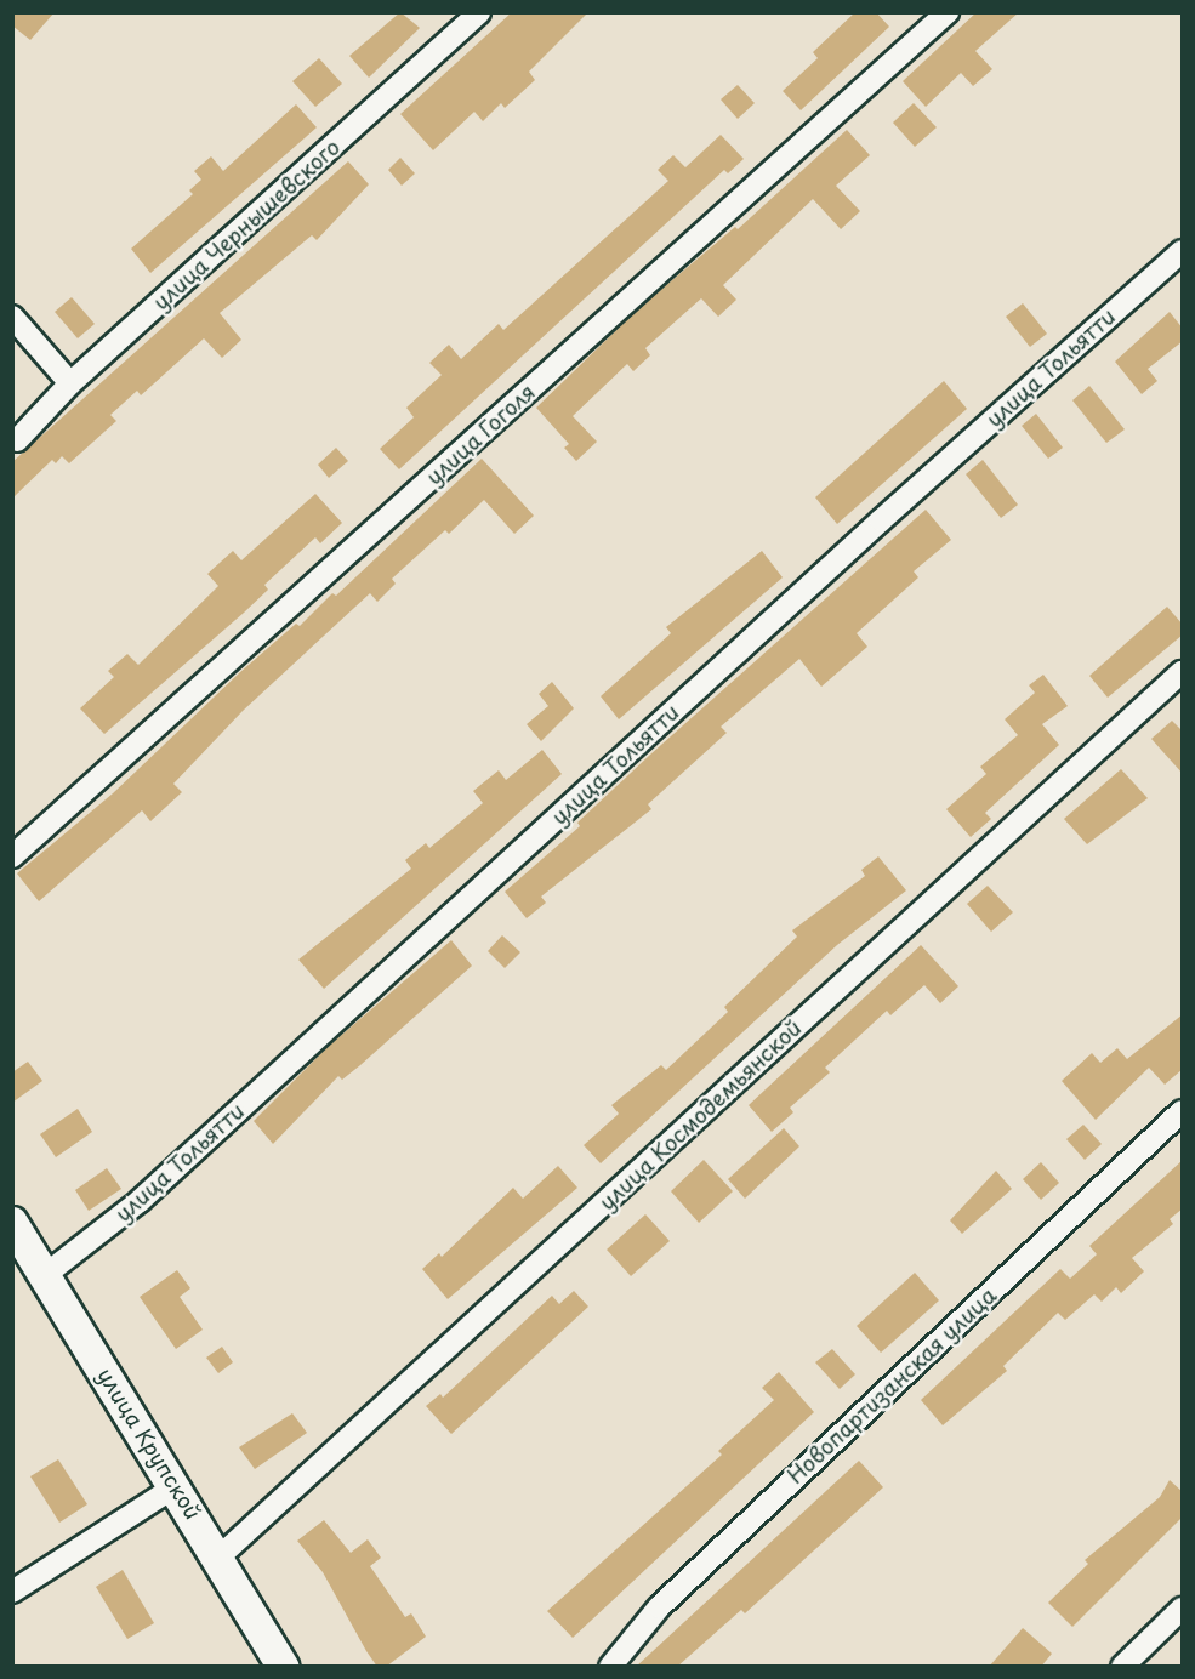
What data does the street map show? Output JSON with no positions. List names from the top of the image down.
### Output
{
  "streets": {
    "street": [
      "улица Чернышевского",
      "улица Тольятти",
      "улица Гоголя",
      "улица Космодемьянской",
      "Новопартизанская улица",
      "улица Крупской"
    ]
  },
  "crossings": [
    ["улица Тольятти", "улица Крупской"],
    ["улица Космодемьянской", "улица Крупской"]
  ]
}
